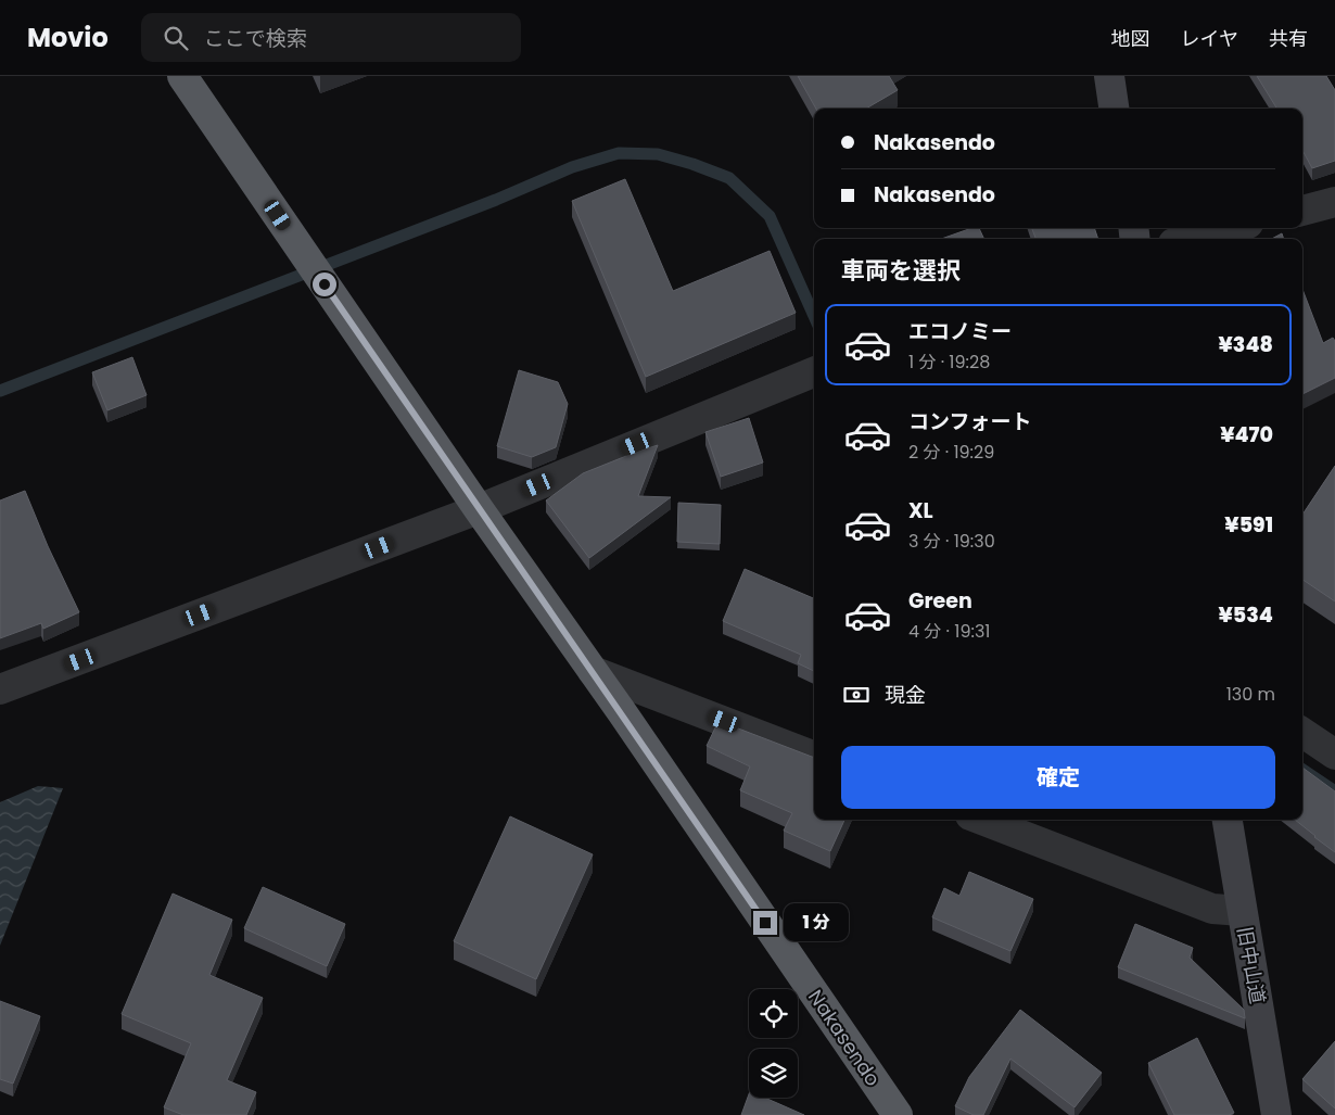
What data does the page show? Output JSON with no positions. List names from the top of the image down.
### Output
{
  "streets": {
    "highway": ["Nakasendo"],
    "main road": ["旧中山道"]
  },
  "page": {
    "header": "Movio",
    "search": "ここで検索",
    "nav": ["地図", "レイヤ", "共有"],
    "banner": ["Nakasendo", "Nakasendo"],
    "heading": "車両を選択",
    "list": [
      {
        "name": "エコノミー",
        "note": "1 分 · 19:28",
        "value": "¥348"
      },
      {
        "name": "コンフォート",
        "note": "2 分 · 19:29",
        "value": "¥470"
      },
      {
        "name": "XL",
        "note": "3 分 · 19:30",
        "value": "¥591"
      },
      {
        "name": "Green",
        "note": "4 分 · 19:31",
        "value": "¥534"
      }
    ],
    "pay": ["現金", "130 m"],
    "buttons": "確定",
    "bubble": "1 分"
  }
}
